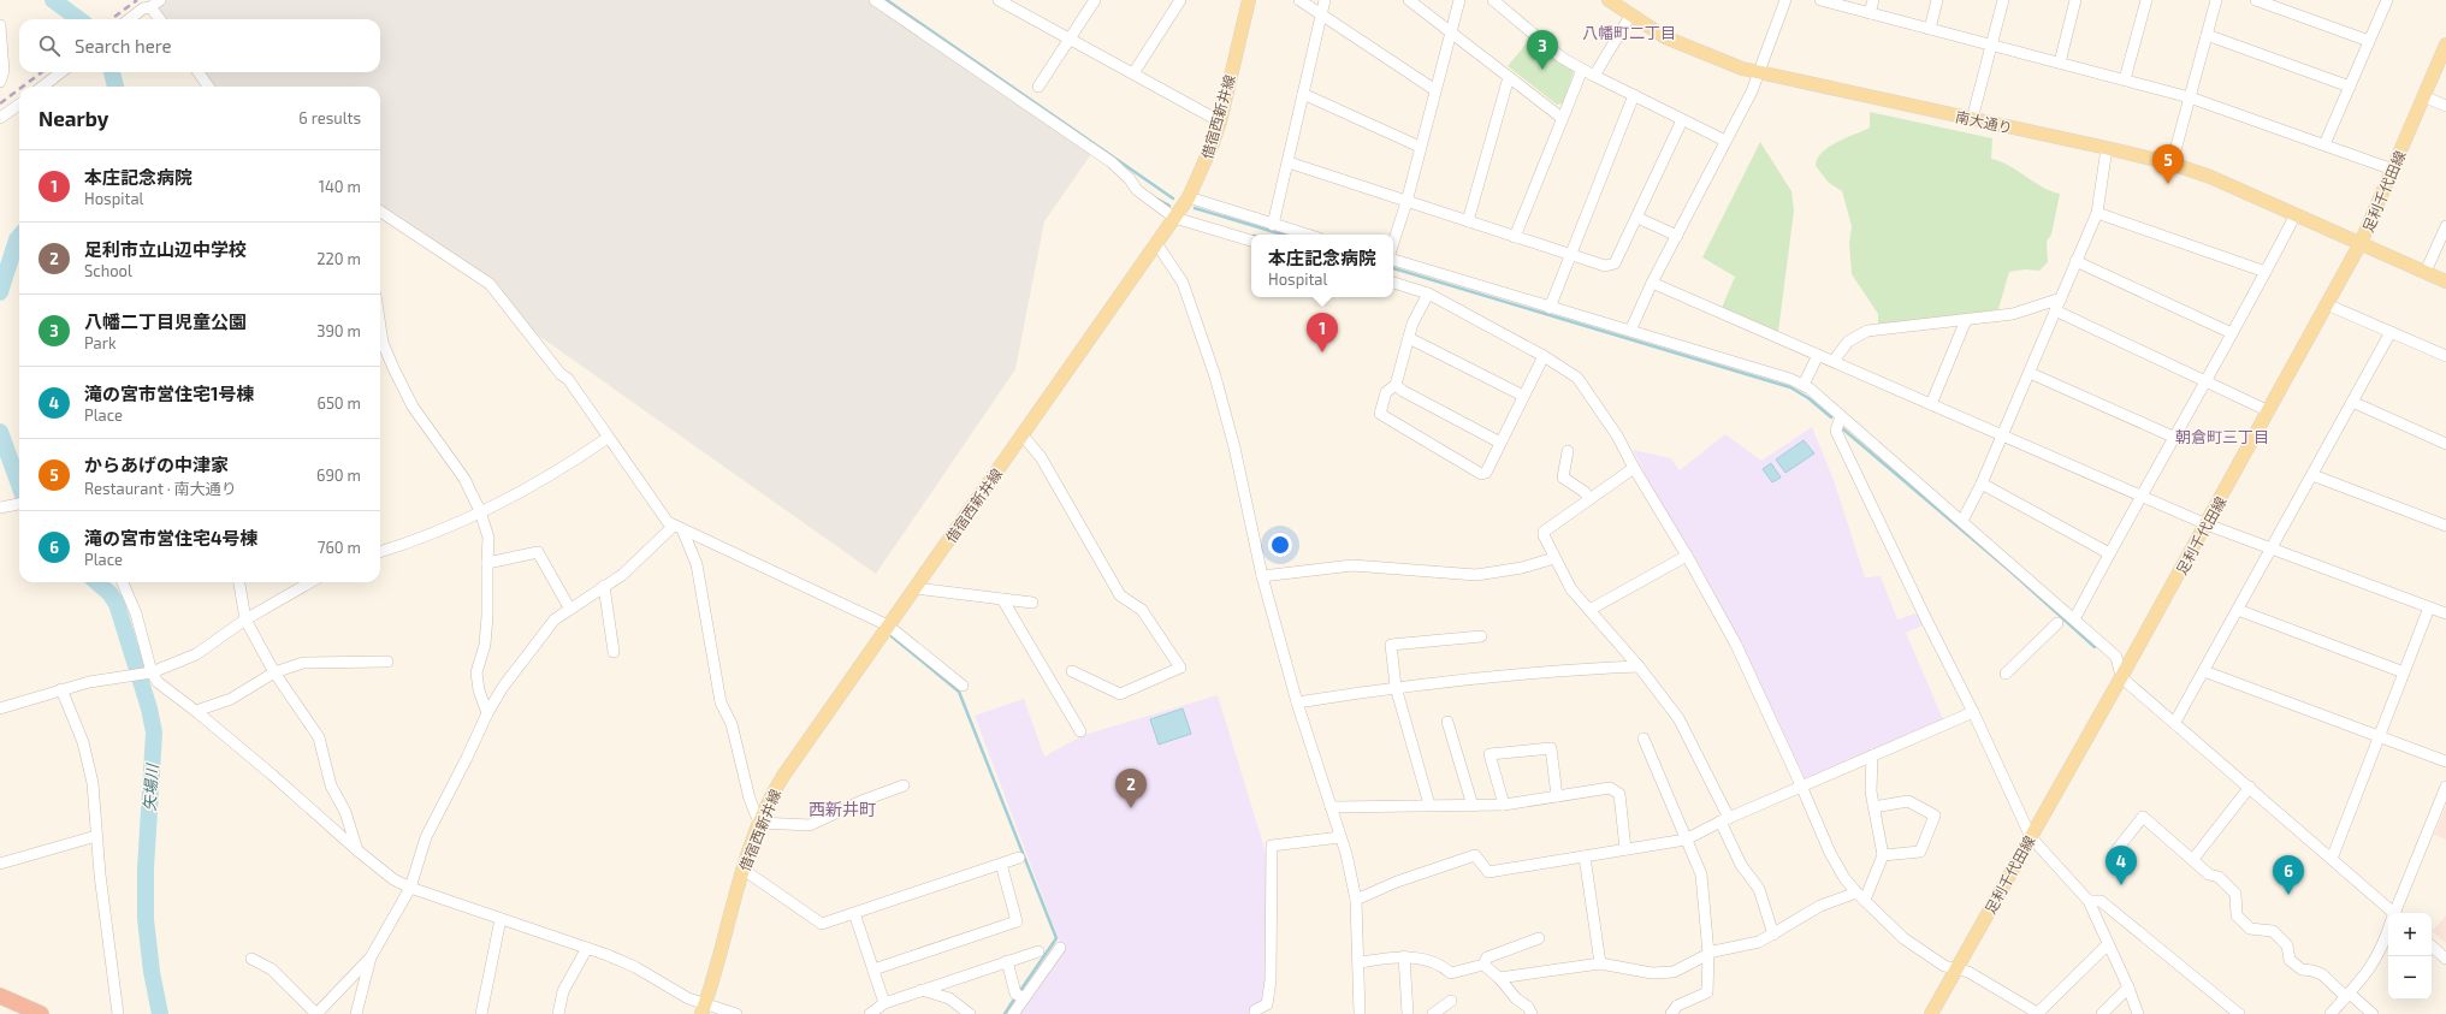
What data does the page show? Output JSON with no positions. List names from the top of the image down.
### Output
{
  "streets": {
    "main road": ["借宿西新井線", "南大通り", "足利千代田線"]
  },
  "crossings": [
    ["南大通り", "足利千代田線"]
  ],
  "districts": ["八幡町二丁目", "朝倉町三丁目", "西新井町"],
  "water": ["矢場川"],
  "page": {
    "search": "Search here",
    "pins": [
      "3",
      "5",
      "1",
      "2",
      "4",
      "6"
    ],
    "heading": ["Nearby", "6 results"],
    "list": [
      {
        "mark": "1",
        "name": "本庄記念病院",
        "note": "Hospital",
        "value": "140 m"
      },
      {
        "mark": "2",
        "name": "足利市立山辺中学校",
        "note": "School",
        "value": "220 m"
      },
      {
        "mark": "3",
        "name": "八幡二丁目児童公園",
        "note": "Park",
        "value": "390 m"
      },
      {
        "mark": "4",
        "name": "滝の宮市営住宅1号棟",
        "note": "Place",
        "value": "650 m"
      },
      {
        "mark": "5",
        "name": "からあげの中津家",
        "note": "Restaurant · 南大通り",
        "value": "690 m"
      },
      {
        "mark": "6",
        "name": "滝の宮市営住宅4号棟",
        "note": "Place",
        "value": "760 m"
      }
    ],
    "popup": ["本庄記念病院", "Hospital"],
    "map_buttons": ["+", "−"]
  }
}
